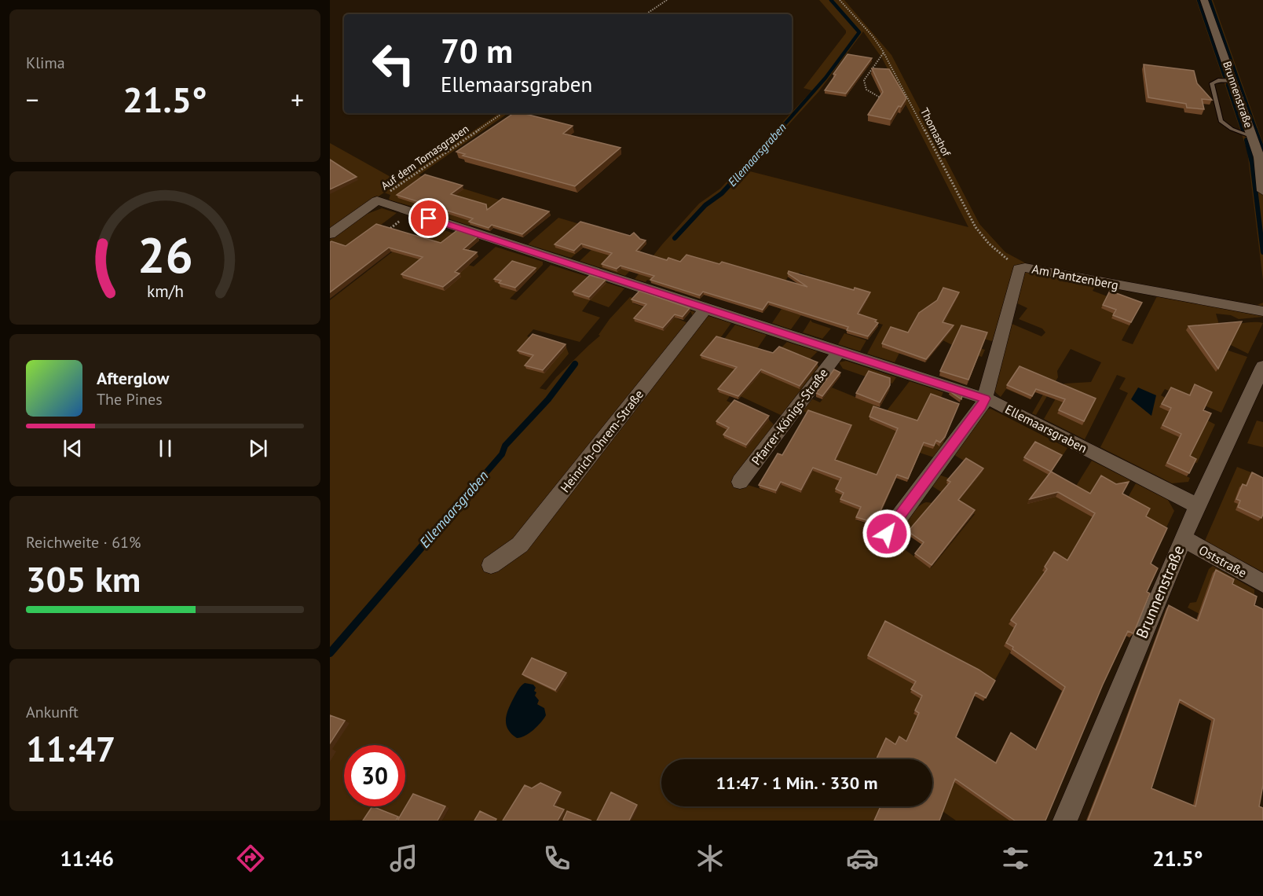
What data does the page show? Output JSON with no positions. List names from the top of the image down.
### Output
{
  "streets": {
    "street": [
      "Brunnenstraße",
      "Am Pantzenberg",
      "Pfarrer-Königs-Straße",
      "Ellemaarsgraben",
      "Heinrich-Ohrem-Straße",
      "Oststraße"
    ],
    "path": ["Thomashof", "Auf dem Tomasgraben"]
  },
  "crossings": [
    ["Brunnenstraße", "Ellemaarsgraben"],
    ["Brunnenstraße", "Oststraße"],
    ["Thomashof", "Am Pantzenberg"],
    ["Auf dem Tomasgraben", "Ellemaarsgraben"],
    ["Am Pantzenberg", "Ellemaarsgraben"],
    ["Pfarrer-Königs-Straße", "Ellemaarsgraben"],
    ["Ellemaarsgraben", "Heinrich-Ohrem-Straße"]
  ],
  "water": ["Ellemaarsgraben"],
  "page": {
    "tile": [
      "Klima",
      ["Reichweite · 61%", "305 km"],
      ["Ankunft", "11:47"]
    ],
    "turn": ["70 m", "Ellemaarsgraben"],
    "heat": ["−", "21.5°", "+"],
    "song": ["Afterglow", "The Pines"],
    "limit": "30",
    "trip": "11:47 · 1 Min. · 330 m",
    "tabs": ["11:46", "21.5°"],
    "gauge": ["26", "km/h"]
  }
}
